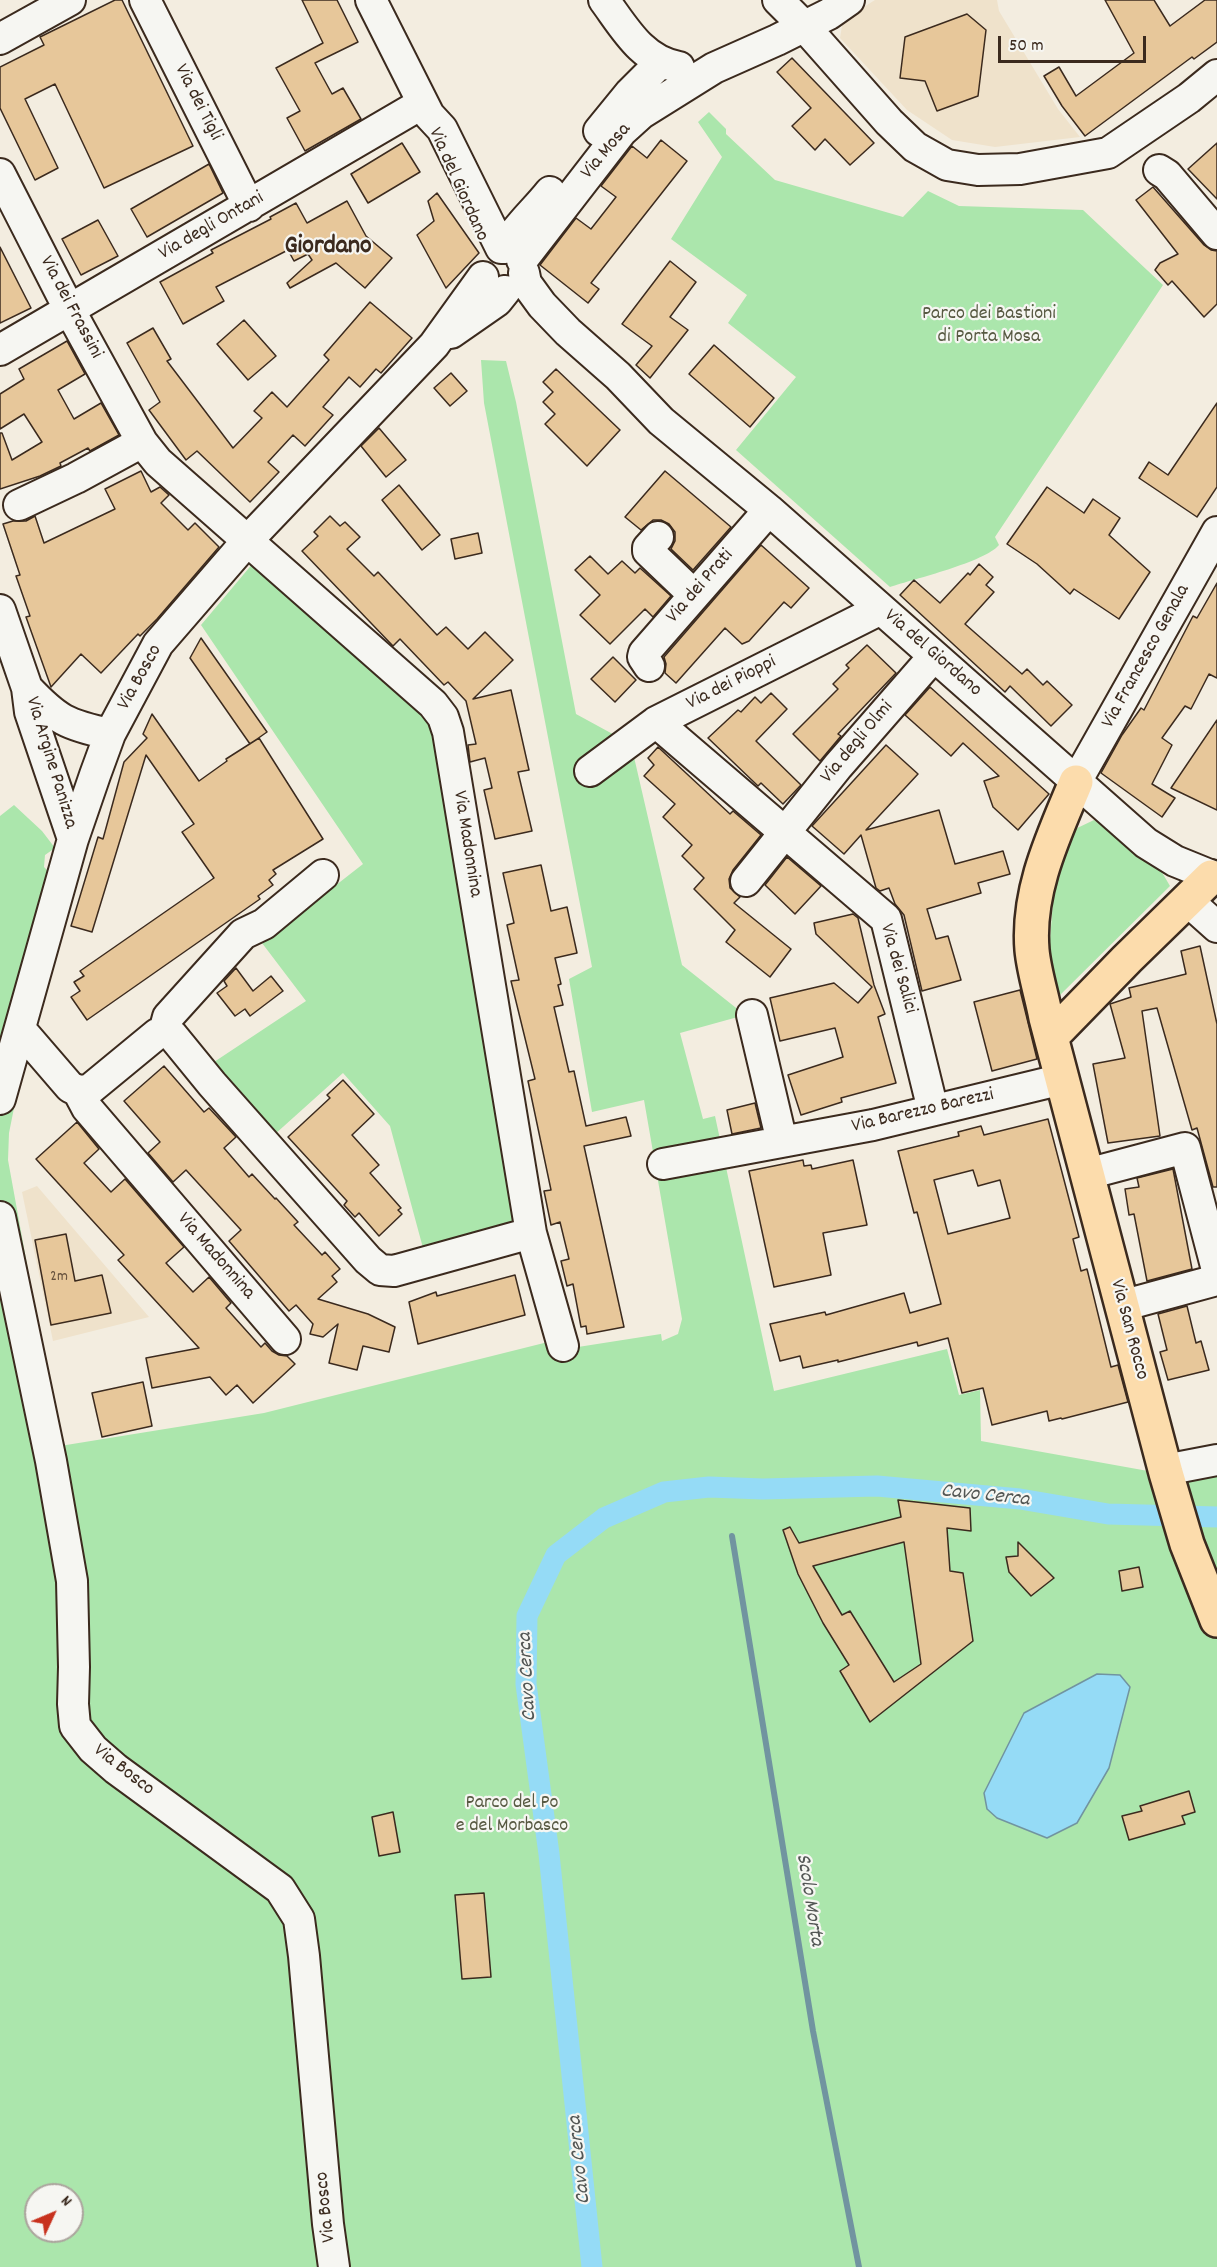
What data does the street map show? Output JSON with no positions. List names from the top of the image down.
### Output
{
  "streets": {
    "main road": ["Via San Rocco"],
    "street": [
      "Via dei Tigli",
      "Via Mosa",
      "Via del Giordano",
      "Via degli Ontani",
      "Via dei Frassini",
      "Via dei Prati",
      "Via Francesco Genala",
      "Via Bosco",
      "Via dei Pioppi",
      "Via degli Olmi",
      "Via Argine Panizza",
      "Via Madonnina",
      "Via dei Salici",
      "Via Barezzo Barezzi"
    ]
  },
  "crossings": [
    ["Via dei Tigli", "Via degli Ontani"],
    ["Via Mosa", "Via del Giordano"],
    ["Via Mosa", "Via Bosco"],
    ["Via del Giordano", "Via degli Ontani"],
    ["Via del Giordano", "Via dei Prati"],
    ["Via del Giordano", "Via Francesco Genala"],
    ["Via del Giordano", "Via Bosco"],
    ["Via del Giordano", "Via dei Pioppi"],
    ["Via del Giordano", "Via degli Olmi"],
    ["Via del Giordano", "Via San Rocco"],
    ["Via degli Ontani", "Via dei Frassini"],
    ["Via dei Frassini", "Via Bosco"],
    ["Via dei Frassini", "Via Madonnina"],
    ["Via Francesco Genala", "Via San Rocco"],
    ["Via Bosco", "Via Argine Panizza"],
    ["Via Bosco", "Via Madonnina"],
    ["Via dei Pioppi", "Via dei Salici"],
    ["Via degli Olmi", "Via dei Salici"],
    ["Via dei Salici", "Via Barezzo Barezzi"],
    ["Via Barezzo Barezzi", "Via San Rocco"]
  ],
  "districts": ["Giordano"],
  "water": ["Cavo Cerca", "Scolo Morta"],
  "parks": ["Parco dei Bastioni di Porta Mosa", "Parco del Po e del Morbasco"],
  "house_numbers": ["2m"],
  "scale_bar": "50 m",
  "north": "top right"
}
